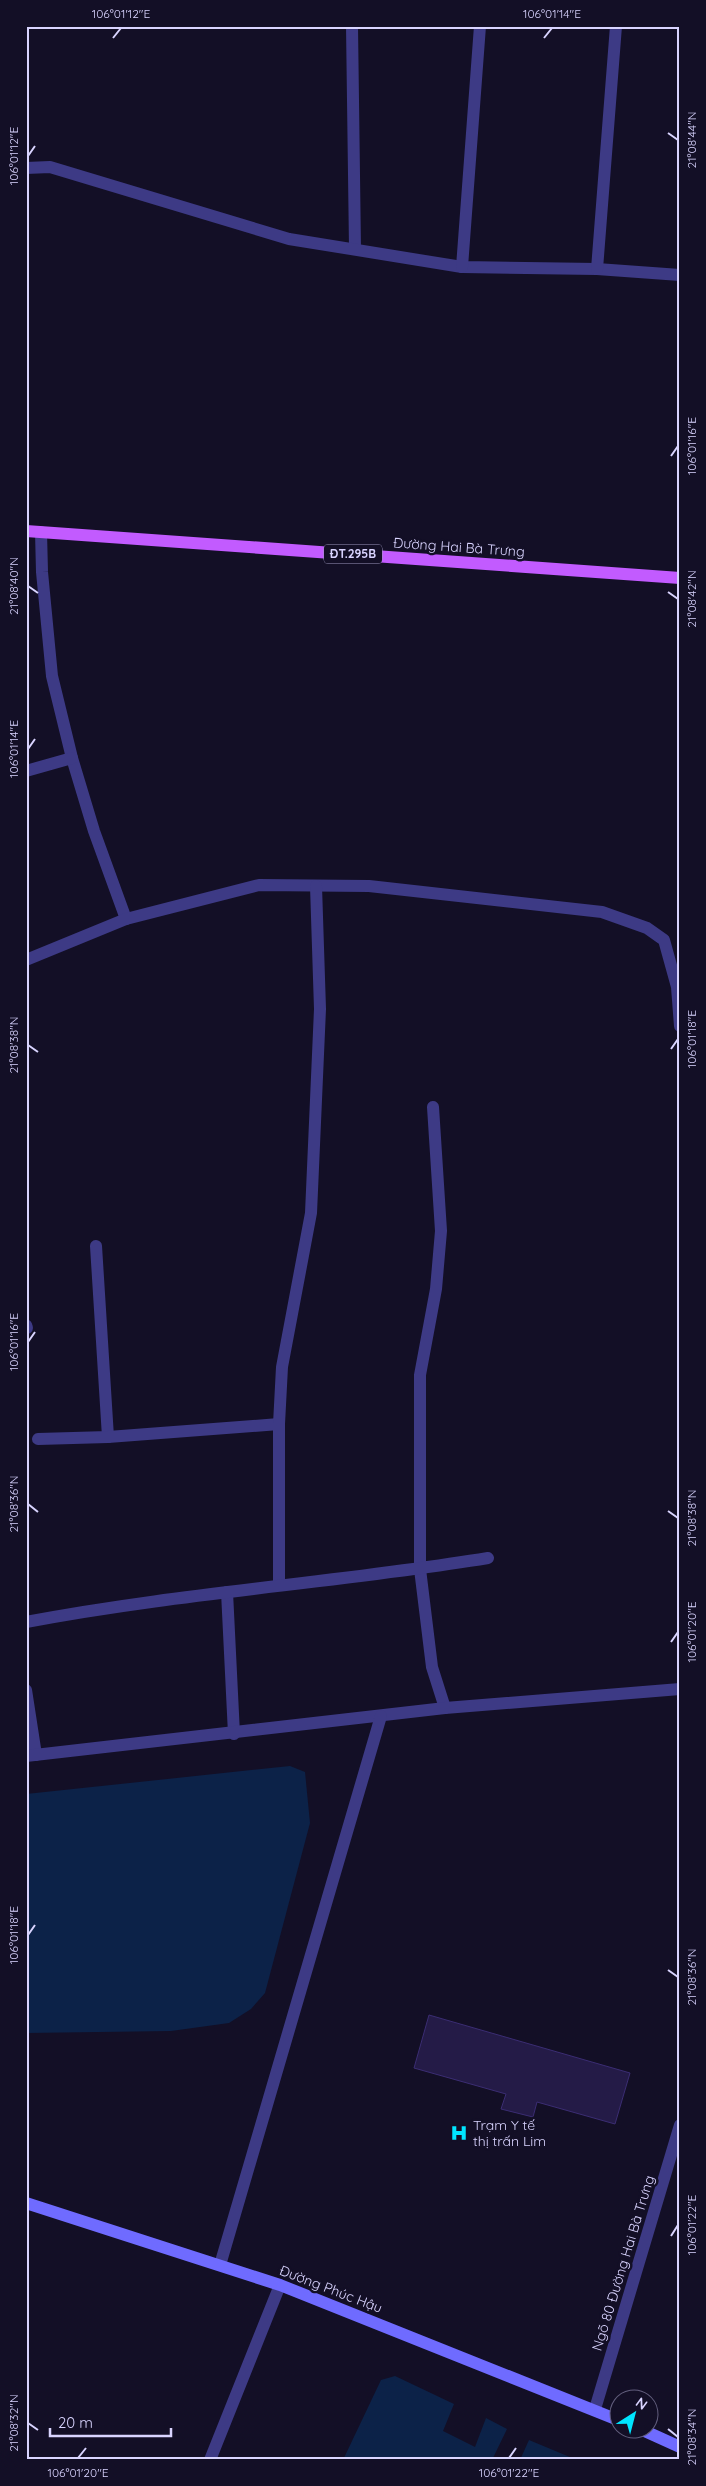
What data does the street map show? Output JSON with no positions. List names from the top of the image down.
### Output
{
  "streets": {
    "main road": ["Đường Hai Bà Trưng", "ĐT.295B"],
    "street": ["Ngõ 80 Đường Hai Bà Trưng", "Đường Phúc Hậu"]
  },
  "crossings": [
    ["Ngõ 80 Đường Hai Bà Trưng", "Đường Phúc Hậu"]
  ],
  "places": {
    "hospital": ["Trạm Y tế thị trấn Lim"]
  },
  "scale_bar": "20 m",
  "north": "top right",
  "coordinates": [
    "106°01'12\"E",
    "106°01'14\"E",
    "21°08'44\"N",
    "106°01'16\"E",
    "21°08'40\"N",
    "21°08'42\"N",
    "106°01'18\"E",
    "21°08'38\"N",
    "21°08'36\"N",
    "106°01'20\"E",
    "106°01'22\"E",
    "21°08'32\"N",
    "21°08'34\"N"
  ]
}
